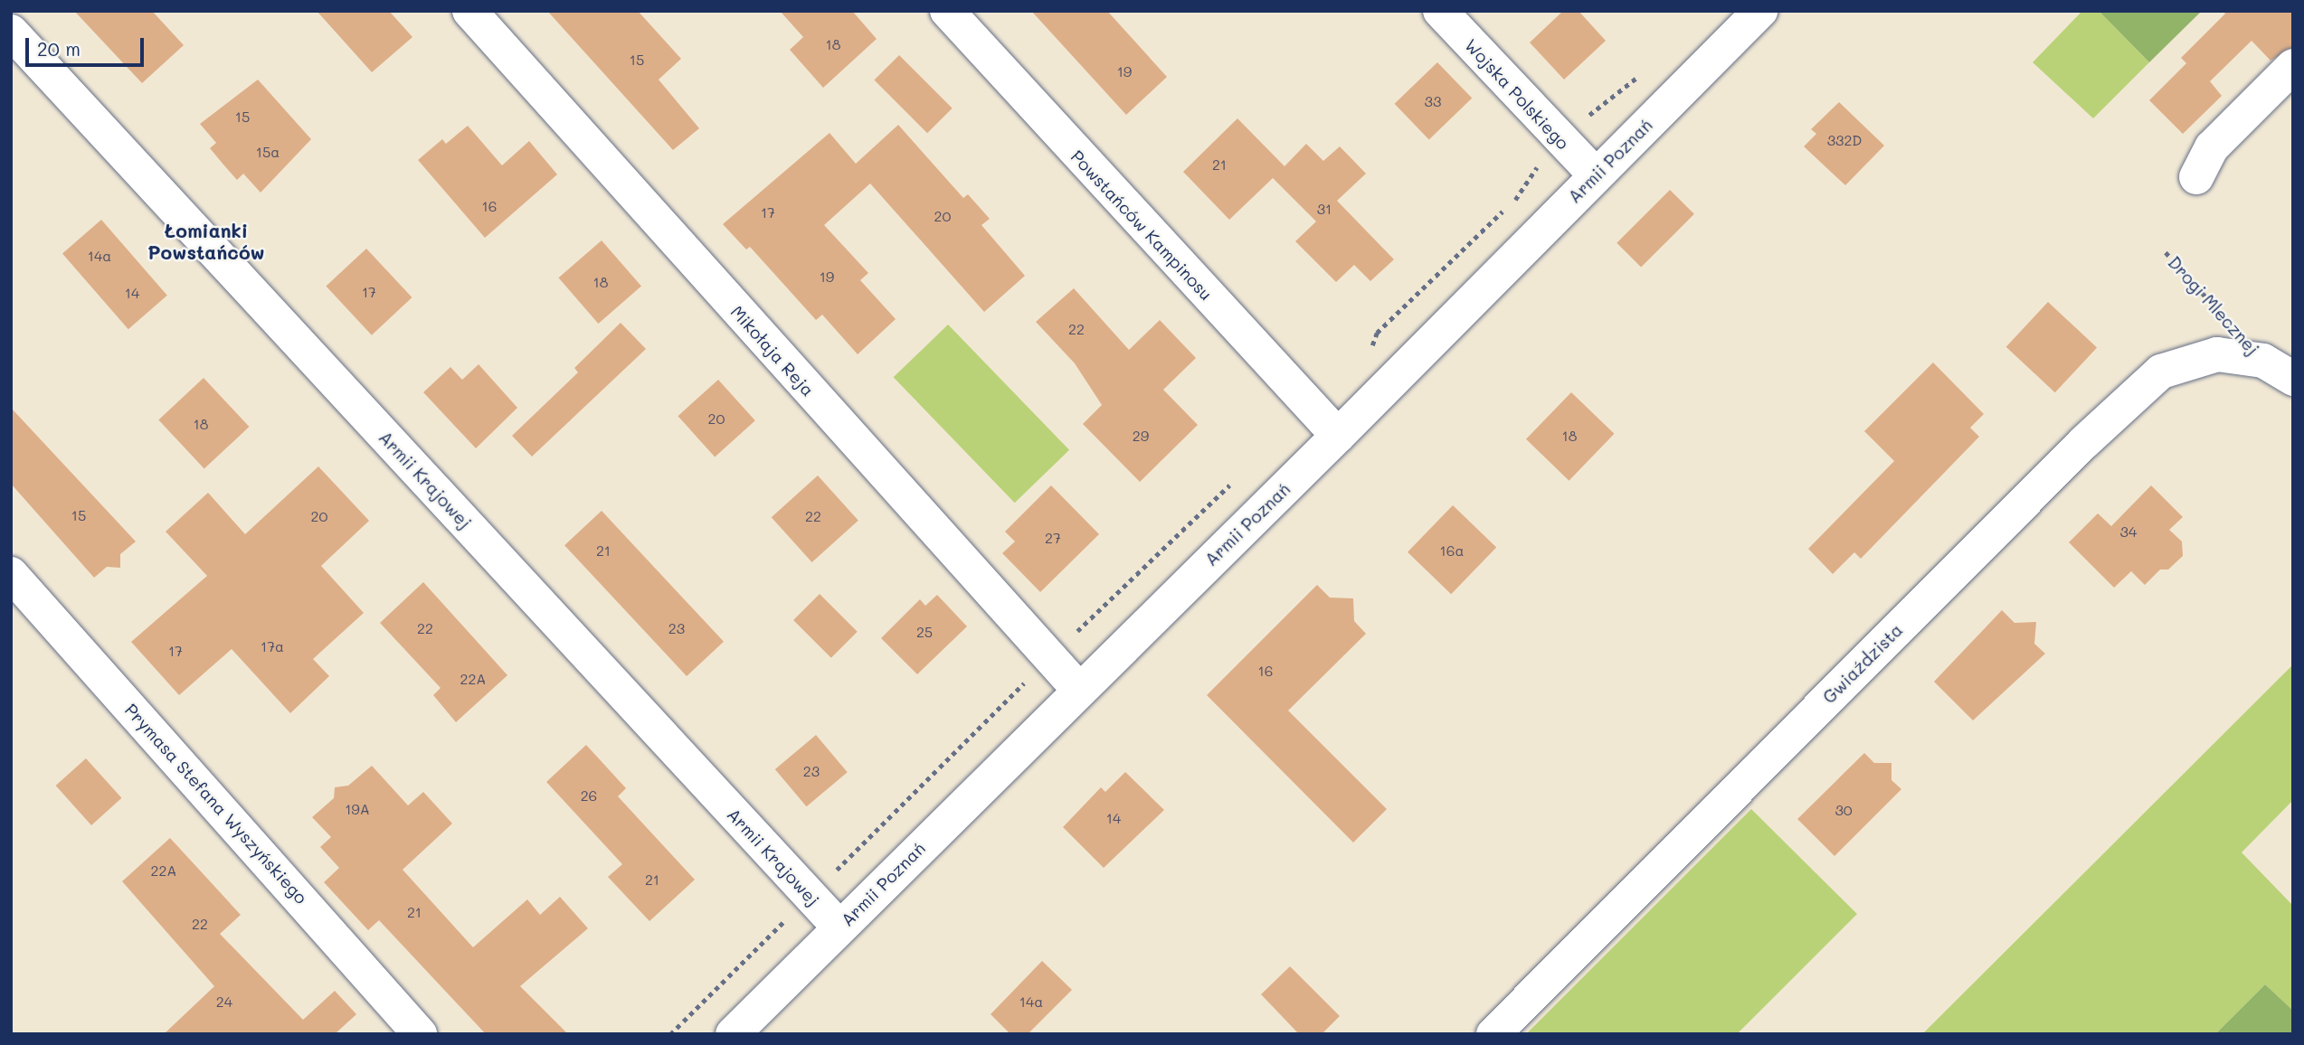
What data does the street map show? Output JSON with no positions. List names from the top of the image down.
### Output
{
  "streets": {
    "street": [
      "Wojska Polskiego",
      "Armii Poznań",
      "Powstańców Kampinosu",
      "Drogi Mlecznej",
      "Mikołaja Reja",
      "Armii Krajowej",
      "Gwiaździsta",
      "Prymasa Stefana Wyszyńskiego"
    ]
  },
  "crossings": [
    ["Wojska Polskiego", "Armii Poznań"],
    ["Armii Poznań", "Powstańców Kampinosu"],
    ["Armii Poznań", "Mikołaja Reja"],
    ["Armii Poznań", "Armii Krajowej"],
    ["Drogi Mlecznej", "Gwiaździsta"]
  ],
  "districts": ["Łomianki Powstańców"],
  "house_numbers": [
    "18",
    "15",
    "19",
    "33",
    "15",
    "332D",
    "15a",
    "21",
    "16",
    "31",
    "17",
    "20",
    "14a",
    "19",
    "18",
    "17",
    "14",
    "22",
    "20",
    "18",
    "29",
    "18",
    "15",
    "20",
    "22",
    "34",
    "27",
    "21",
    "16a",
    "22",
    "23",
    "25",
    "17a",
    "17",
    "16",
    "22A",
    "23",
    "26",
    "19A",
    "30",
    "14",
    "22A",
    "21",
    "21",
    "22",
    "24",
    "14a"
  ],
  "scale_bar": "20 m"
}
